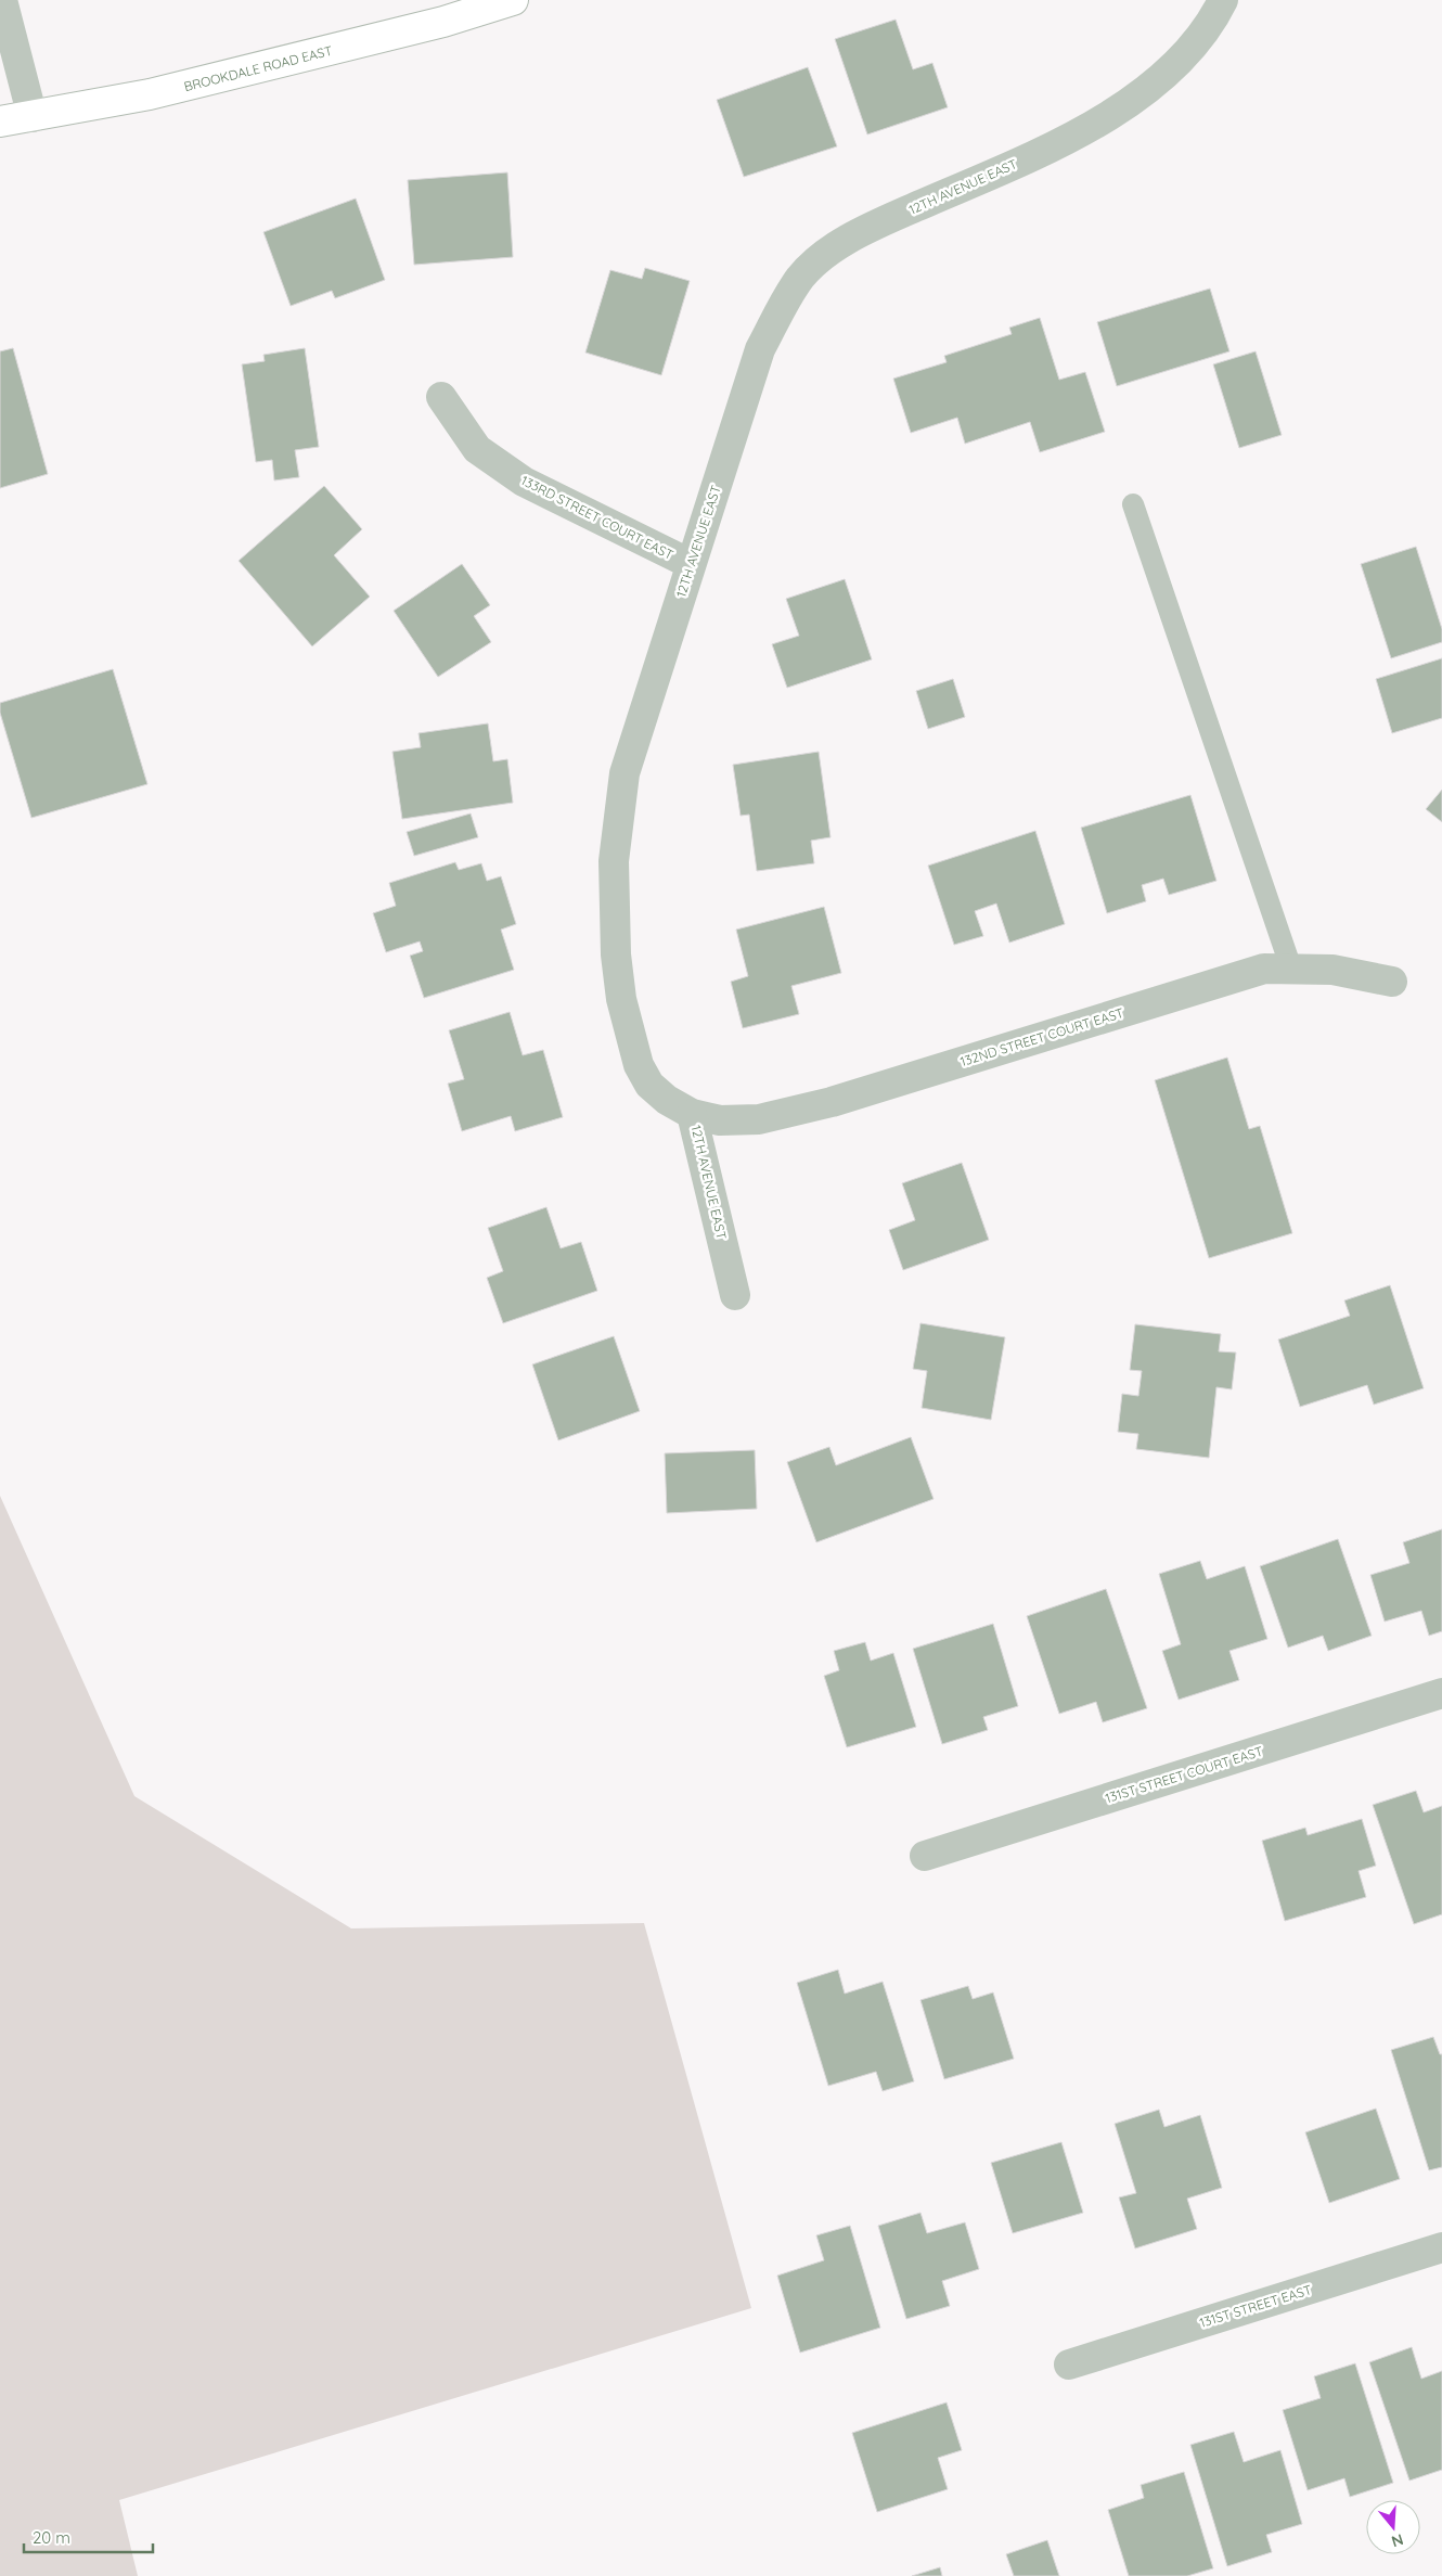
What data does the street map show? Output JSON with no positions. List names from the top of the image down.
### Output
{
  "streets": {
    "main road": ["BROOKDALE ROAD EAST"],
    "street": [
      "12TH AVENUE EAST",
      "133RD STREET COURT EAST",
      "132ND STREET COURT EAST",
      "131ST STREET COURT EAST",
      "131ST STREET EAST"
    ]
  },
  "crossings": [
    ["12TH AVENUE EAST", "133RD STREET COURT EAST"],
    ["12TH AVENUE EAST", "132ND STREET COURT EAST"]
  ],
  "scale_bar": "20 m",
  "north": "bottom"
}
